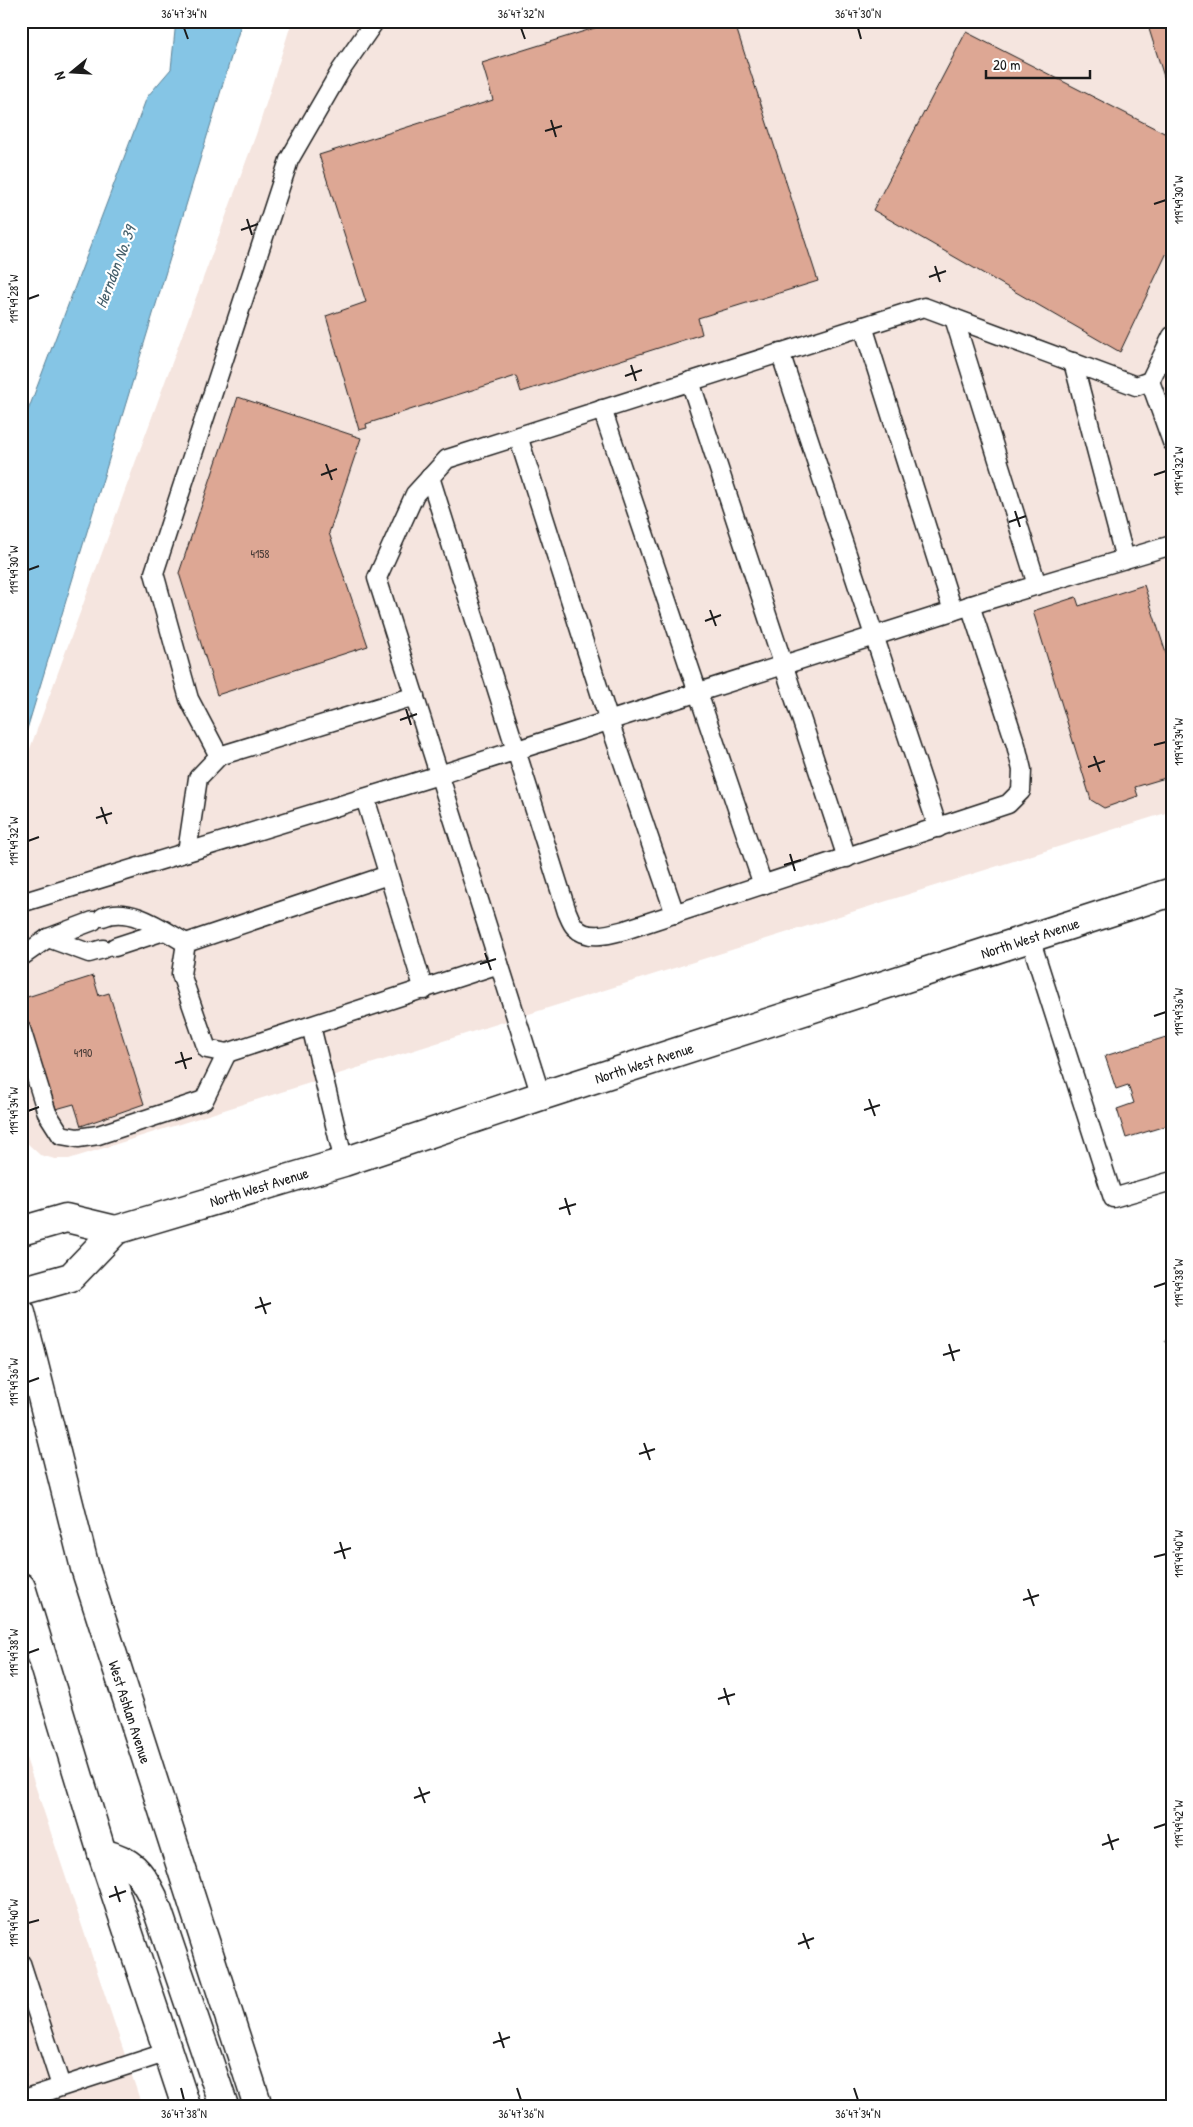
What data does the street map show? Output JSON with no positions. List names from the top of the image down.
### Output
{
  "streets": {
    "main road": ["North West Avenue", "West Ashlan Avenue"]
  },
  "water": ["Herndon No. 39"],
  "house_numbers": ["4158", "4190"],
  "scale_bar": "20 m",
  "north": "left",
  "coordinates": [
    "36°47'34\"N",
    "36°47'32\"N",
    "36°47'30\"N",
    "119°49'30\"W",
    "119°49'28\"W",
    "119°49'32\"W",
    "119°49'34\"W",
    "119°49'36\"W",
    "119°49'38\"W",
    "119°49'40\"W",
    "119°49'42\"W",
    "36°47'38\"N",
    "36°47'36\"N"
  ]
}
